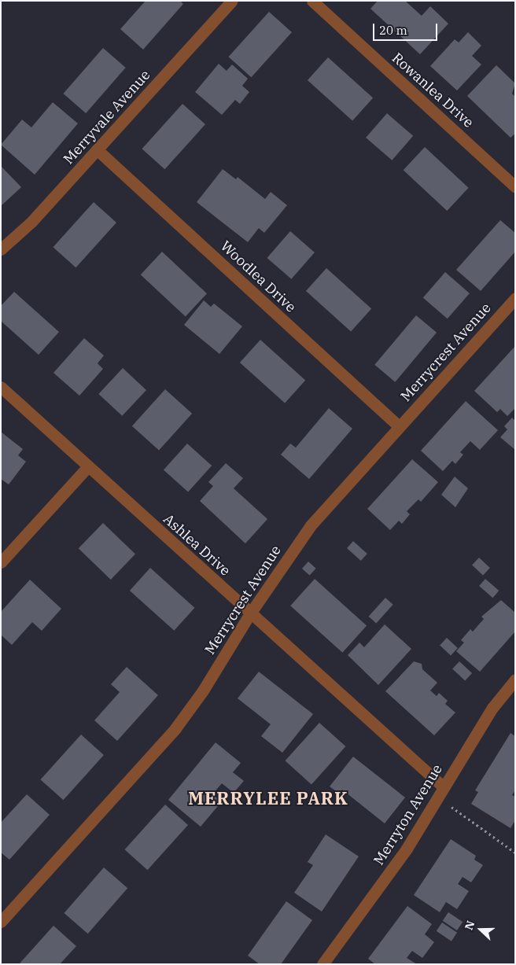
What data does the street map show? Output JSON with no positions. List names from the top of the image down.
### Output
{
  "streets": {
    "street": [
      "Rowanlea Drive",
      "Merryvale Avenue",
      "Woodlea Drive",
      "Merrycrest Avenue",
      "Ashlea Drive",
      "Merryton Avenue"
    ]
  },
  "crossings": [
    ["Merryvale Avenue", "Woodlea Drive"],
    ["Woodlea Drive", "Merrycrest Avenue"],
    ["Merrycrest Avenue", "Ashlea Drive"],
    ["Ashlea Drive", "Merryton Avenue"]
  ],
  "districts": ["MERRYLEE PARK"],
  "scale_bar": "20 m",
  "north": "left"
}
